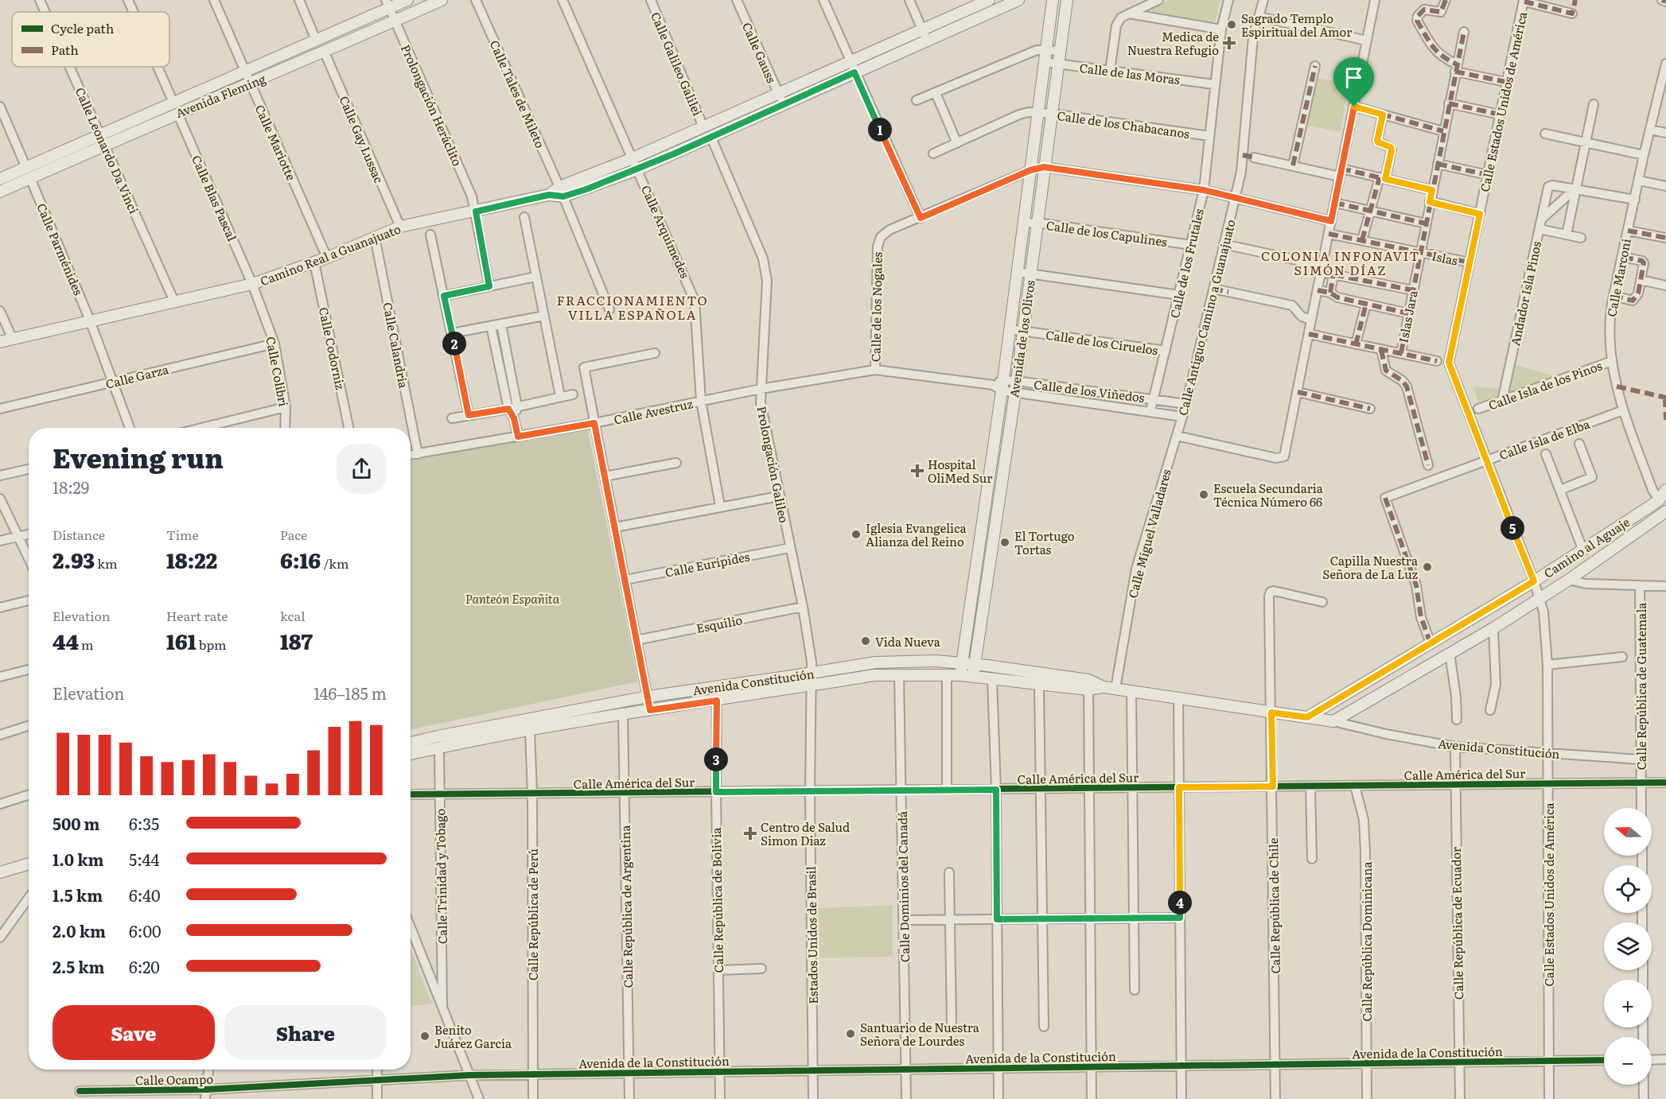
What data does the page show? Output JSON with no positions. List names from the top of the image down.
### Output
{
  "streets": {
    "street": [
      "Calle Gauss",
      "Calle Galileo Galilei",
      "Calle de las Moras",
      "Calle Tales de Mileto",
      "Avenida Fleming",
      "Calle Estados Unidos de América",
      "Prolongación Heráclito",
      "Calle de los Chabacanos",
      "Calle Gay Lussac",
      "Calle Mariotte",
      "Calle Leonardo Da Vinci",
      "Calle Blas Pascal",
      "Calle Arquímedes",
      "Calle de los Capulines",
      "Calle Parménides",
      "Camino Real a Guanajuato",
      "Islas",
      "Calle de los Frutales",
      "Calle Marconi",
      "Andador Isla Pinos",
      "Calle de los Nogales",
      "Islas Jara",
      "Calle Antiguo Camino a Guanajuato",
      "Avenida de los Olivos",
      "Calle de los Ciruelos",
      "Calle Calandria",
      "Calle Codorniz",
      "Calle Colibrí",
      "Calle Garza",
      "Calle Isla de los Pinos",
      "Calle de los Viñedos",
      "Calle Avestruz",
      "Calle Isla de Elba",
      "Prolongación Galileo",
      "Calle Miguel Valladares",
      "Camino al Aguaje",
      "Calle Eurípides",
      "Esquilio",
      "Avenida Constitución",
      "Calle República de Guatemala",
      "Calle América del Sur",
      "Calle Trinidad y Tobago",
      "Calle Dominios del Canadá",
      "Calle República de Bolivia",
      "Calle República de Chile",
      "Calle República de Argentina",
      "Calle República de Perú",
      "Calle República de Ecuador",
      "Estados Unidos de Brasil",
      "Calle República Dominicana",
      "Avenida de la Constitución",
      "Calle Ocampo"
    ]
  },
  "crossings": [
    ["Calle Gauss", "Camino Real a Guanajuato"],
    ["Calle Galileo Galilei", "Camino Real a Guanajuato"],
    ["Calle de las Moras", "Calle de los Frutales"],
    ["Calle de las Moras", "Avenida de los Olivos"],
    ["Calle Tales de Mileto", "Camino Real a Guanajuato"],
    ["Avenida Fleming", "Prolongación Heráclito"],
    ["Avenida Fleming", "Calle Gay Lussac"],
    ["Avenida Fleming", "Calle Mariotte"],
    ["Avenida Fleming", "Calle Leonardo Da Vinci"],
    ["Avenida Fleming", "Calle Blas Pascal"],
    ["Avenida Fleming", "Calle Parménides"],
    ["Calle Estados Unidos de América", "Islas"],
    ["Calle Estados Unidos de América", "Calle Isla de Elba"],
    ["Calle Estados Unidos de América", "Camino al Aguaje"],
    ["Calle Estados Unidos de América", "Avenida Constitución"],
    ["Calle Estados Unidos de América", "Calle América del Sur"],
    ["Calle Estados Unidos de América", "Avenida de la Constitución"],
    ["Prolongación Heráclito", "Camino Real a Guanajuato"],
    ["Calle de los Chabacanos", "Calle de los Frutales"],
    ["Calle de los Chabacanos", "Avenida de los Olivos"],
    ["Calle Gay Lussac", "Camino Real a Guanajuato"],
    ["Calle Mariotte", "Camino Real a Guanajuato"],
    ["Calle Leonardo Da Vinci", "Camino Real a Guanajuato"],
    ["Calle Blas Pascal", "Camino Real a Guanajuato"],
    ["Calle Blas Pascal", "Calle Colibrí"],
    ["Calle Arquímedes", "Camino Real a Guanajuato"],
    ["Calle Arquímedes", "Calle Avestruz"],
    ["Calle de los Capulines", "Calle de los Frutales"],
    ["Calle de los Capulines", "Avenida de los Olivos"],
    ["Calle Parménides", "Camino Real a Guanajuato"],
    ["Calle Parménides", "Calle Garza"],
    ["Camino Real a Guanajuato", "Calle Calandria"],
    ["Camino Real a Guanajuato", "Calle Codorniz"],
    ["Camino Real a Guanajuato", "Calle Colibrí"],
    ["Camino Real a Guanajuato", "Prolongación Galileo"],
    ["Islas", "Islas Jara"],
    ["Calle de los Frutales", "Calle de los Ciruelos"],
    ["Calle de los Frutales", "Calle de los Viñedos"],
    ["Calle Marconi", "Calle Isla de los Pinos"],
    ["Calle Marconi", "Calle Isla de Elba"],
    ["Calle Marconi", "Camino al Aguaje"],
    ["Andador Isla Pinos", "Calle Isla de los Pinos"],
    ["Calle de los Nogales", "Avenida de los Olivos"],
    ["Calle de los Nogales", "Calle de los Viñedos"],
    ["Calle Antiguo Camino a Guanajuato", "Calle de los Viñedos"],
    ["Calle Antiguo Camino a Guanajuato", "Calle Miguel Valladares"],
    ["Avenida de los Olivos", "Calle de los Ciruelos"],
    ["Avenida de los Olivos", "Calle de los Viñedos"],
    ["Avenida de los Olivos", "Avenida Constitución"],
    ["Calle Calandria", "Calle Avestruz"],
    ["Calle Colibrí", "Calle Garza"],
    ["Calle de los Viñedos", "Calle Avestruz"],
    ["Calle de los Viñedos", "Prolongación Galileo"],
    ["Calle Avestruz", "Prolongación Galileo"],
    ["Calle Isla de Elba", "Camino al Aguaje"],
    ["Prolongación Galileo", "Calle Eurípides"],
    ["Prolongación Galileo", "Esquilio"],
    ["Prolongación Galileo", "Avenida Constitución"],
    ["Prolongación Galileo", "Estados Unidos de Brasil"],
    ["Calle Miguel Valladares", "Avenida Constitución"],
    ["Camino al Aguaje", "Avenida Constitución"],
    ["Avenida Constitución", "Calle República de Guatemala"],
    ["Avenida Constitución", "Calle Trinidad y Tobago"],
    ["Avenida Constitución", "Calle Dominios del Canadá"],
    ["Avenida Constitución", "Calle República de Bolivia"],
    ["Avenida Constitución", "Calle República de Chile"],
    ["Avenida Constitución", "Calle República de Argentina"],
    ["Avenida Constitución", "Calle República de Perú"],
    ["Avenida Constitución", "Calle República de Ecuador"],
    ["Avenida Constitución", "Estados Unidos de Brasil"],
    ["Calle República de Guatemala", "Calle América del Sur"],
    ["Calle América del Sur", "Calle Trinidad y Tobago"],
    ["Calle América del Sur", "Calle Dominios del Canadá"],
    ["Calle América del Sur", "Calle República de Bolivia"],
    ["Calle América del Sur", "Calle República de Chile"],
    ["Calle América del Sur", "Calle República de Argentina"],
    ["Calle América del Sur", "Calle República de Perú"],
    ["Calle América del Sur", "Calle República de Ecuador"],
    ["Calle América del Sur", "Estados Unidos de Brasil"],
    ["Calle América del Sur", "Calle República Dominicana"],
    ["Calle Dominios del Canadá", "Avenida de la Constitución"],
    ["Calle República de Bolivia", "Avenida de la Constitución"],
    ["Calle República de Chile", "Avenida de la Constitución"],
    ["Calle República de Argentina", "Avenida de la Constitución"],
    ["Calle República de Perú", "Avenida de la Constitución"],
    ["Calle República de Ecuador", "Avenida de la Constitución"],
    ["Estados Unidos de Brasil", "Avenida de la Constitución"],
    ["Calle República Dominicana", "Avenida de la Constitución"],
    ["Avenida de la Constitución", "Calle Ocampo"]
  ],
  "districts": ["COLONIA INFONAVIT SIMÓN DÍAZ", "FRACCIONAMIENTO VILLA ESPAÑOLA"],
  "parks": ["Panteón Españita"],
  "places": {
    "other": [
      "Sagrado Templo Espiritual del Amor",
      "Escuela Secundaria Técnica Número 66",
      "Iglesia Evangelica Alianza del Reino",
      "El Tortugo Tortas",
      "Capilla Nuestra Señora de La Luz",
      "Vida Nueva",
      "Santuario de Nuestra Señora de Lourdes",
      "Benito Juárez García"
    ],
    "health": ["Medica de Nuestra Refugio", "Hospital OliMed Sur", "Centro de Salud Simon Diaz"]
  },
  "legend": ["Cycle path", "Path"],
  "north": "left",
  "page": {
    "pins": [
      "1",
      "2",
      "5",
      "3",
      "4"
    ],
    "heading": ["Evening run", "18:29"],
    "stats": [
      ["Distance", "2.93 km"],
      ["Time", "18:22"],
      ["Pace", "6:16 /km"],
      ["Elevation", "44 m"],
      ["Heart rate", "161 bpm"],
      ["kcal", "187"]
    ],
    "chart": ["Elevation", "146–185 m"],
    "list": [
      {
        "name": "500 m",
        "note": "6:35"
      },
      {
        "name": "1.0 km",
        "note": "5:44"
      },
      {
        "name": "1.5 km",
        "note": "6:40"
      },
      {
        "name": "2.0 km",
        "note": "6:00"
      },
      {
        "name": "2.5 km",
        "note": "6:20"
      }
    ],
    "map_buttons": ["+", "−"],
    "buttons": ["Save", "Share"]
  }
}
